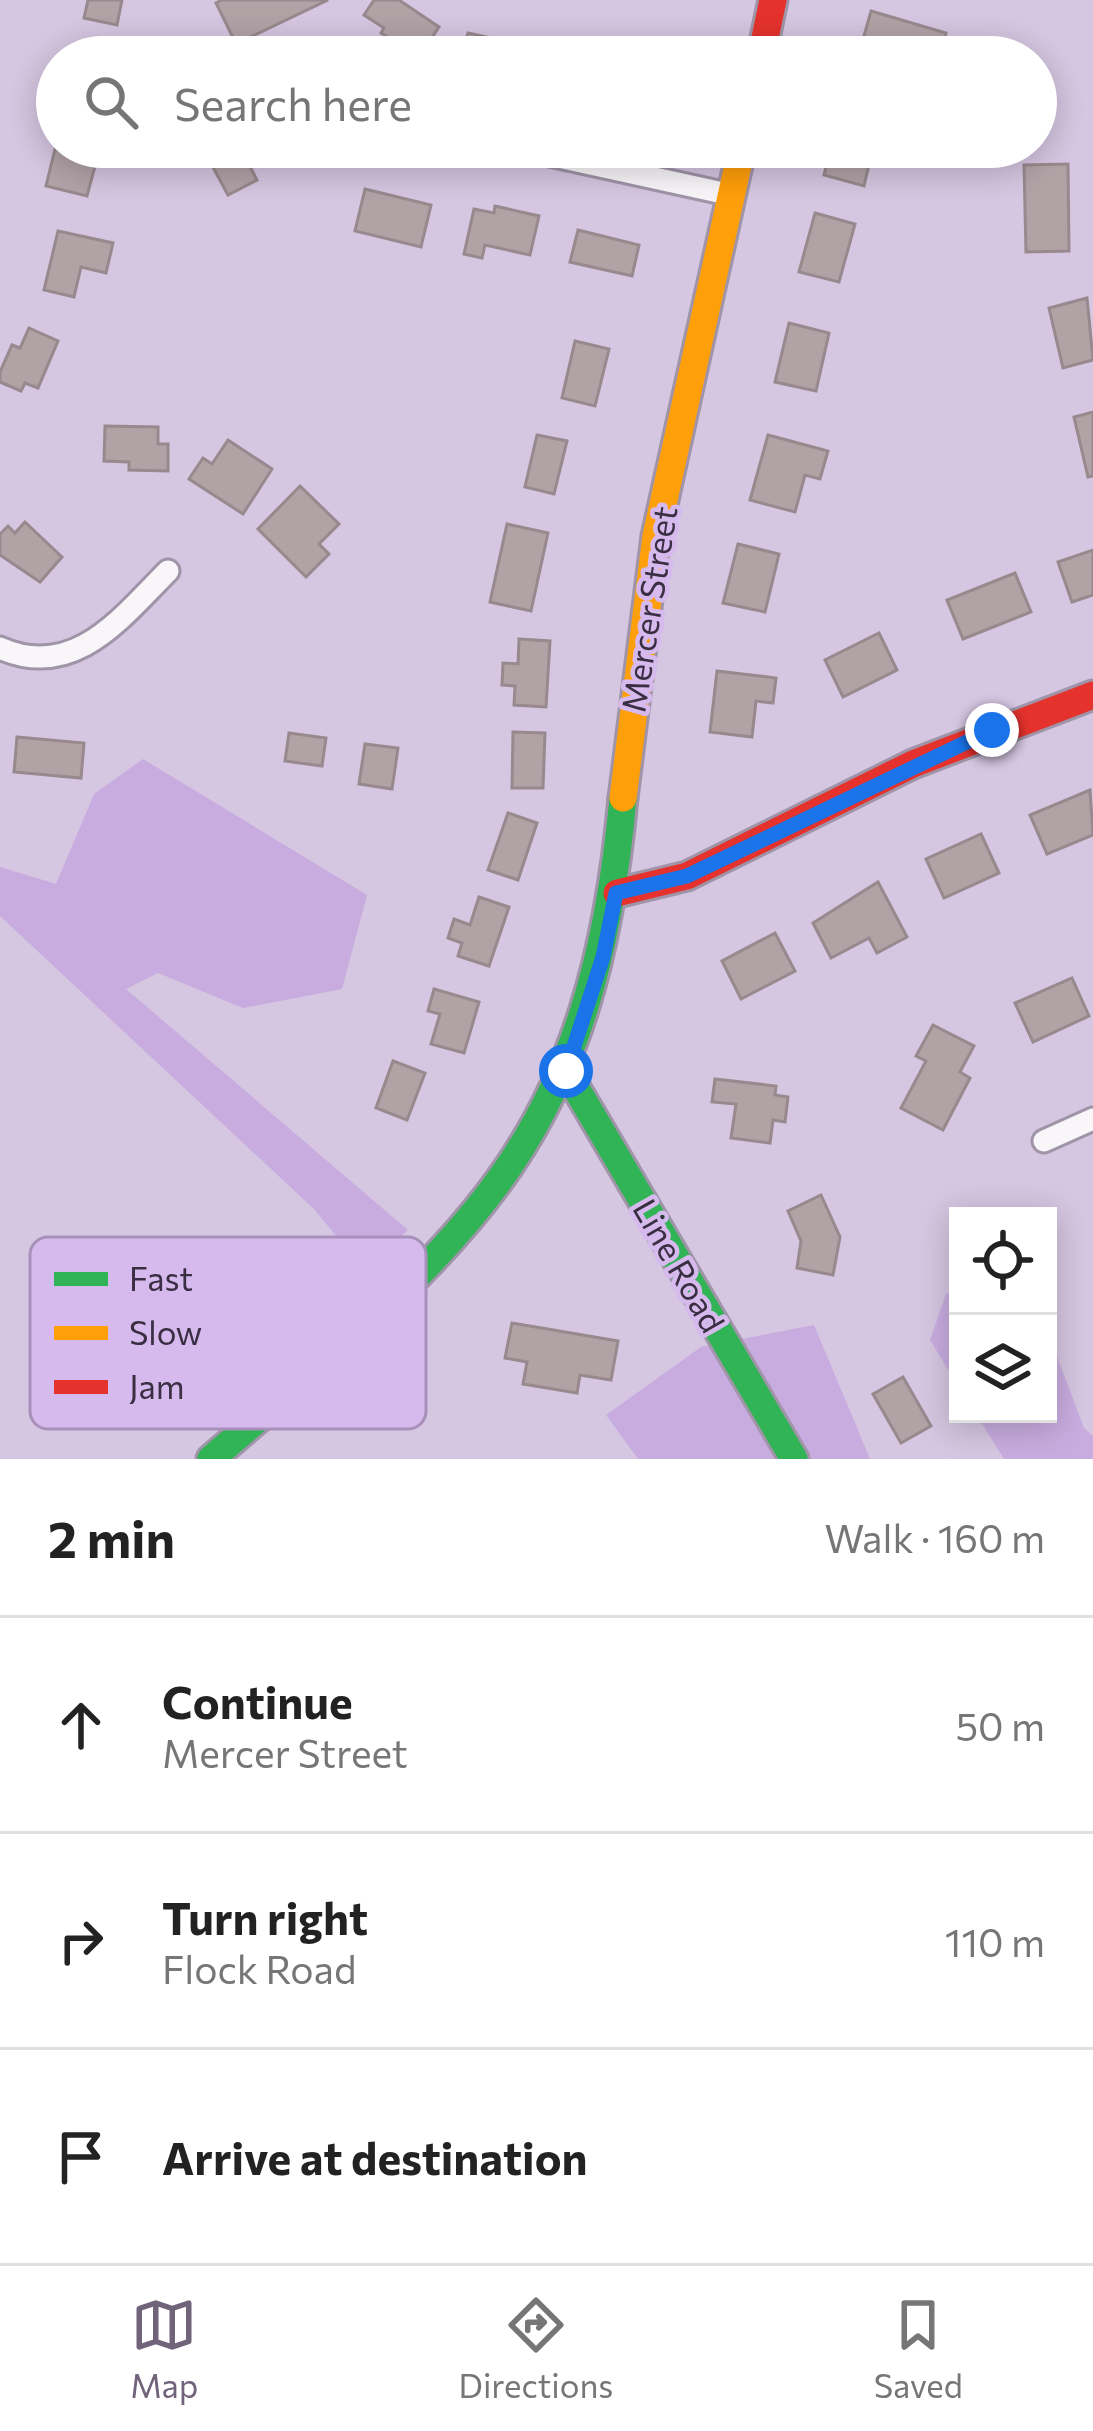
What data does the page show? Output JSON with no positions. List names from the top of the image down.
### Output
{
  "streets": {
    "street": ["Mercer Street", "Line Road"]
  },
  "crossings": [
    ["Mercer Street", "Line Road"]
  ],
  "legend": ["Fast", "Slow", "Jam"],
  "page": {
    "search": "Search here",
    "heading": ["2 min", "Walk · 160 m"],
    "list": [
      ["Continue", "Mercer Street", "50 m"],
      ["Turn right", "Flock Road", "110 m"],
      "Arrive at destination"
    ],
    "nav": ["Map", "Directions", "Saved"]
  }
}
